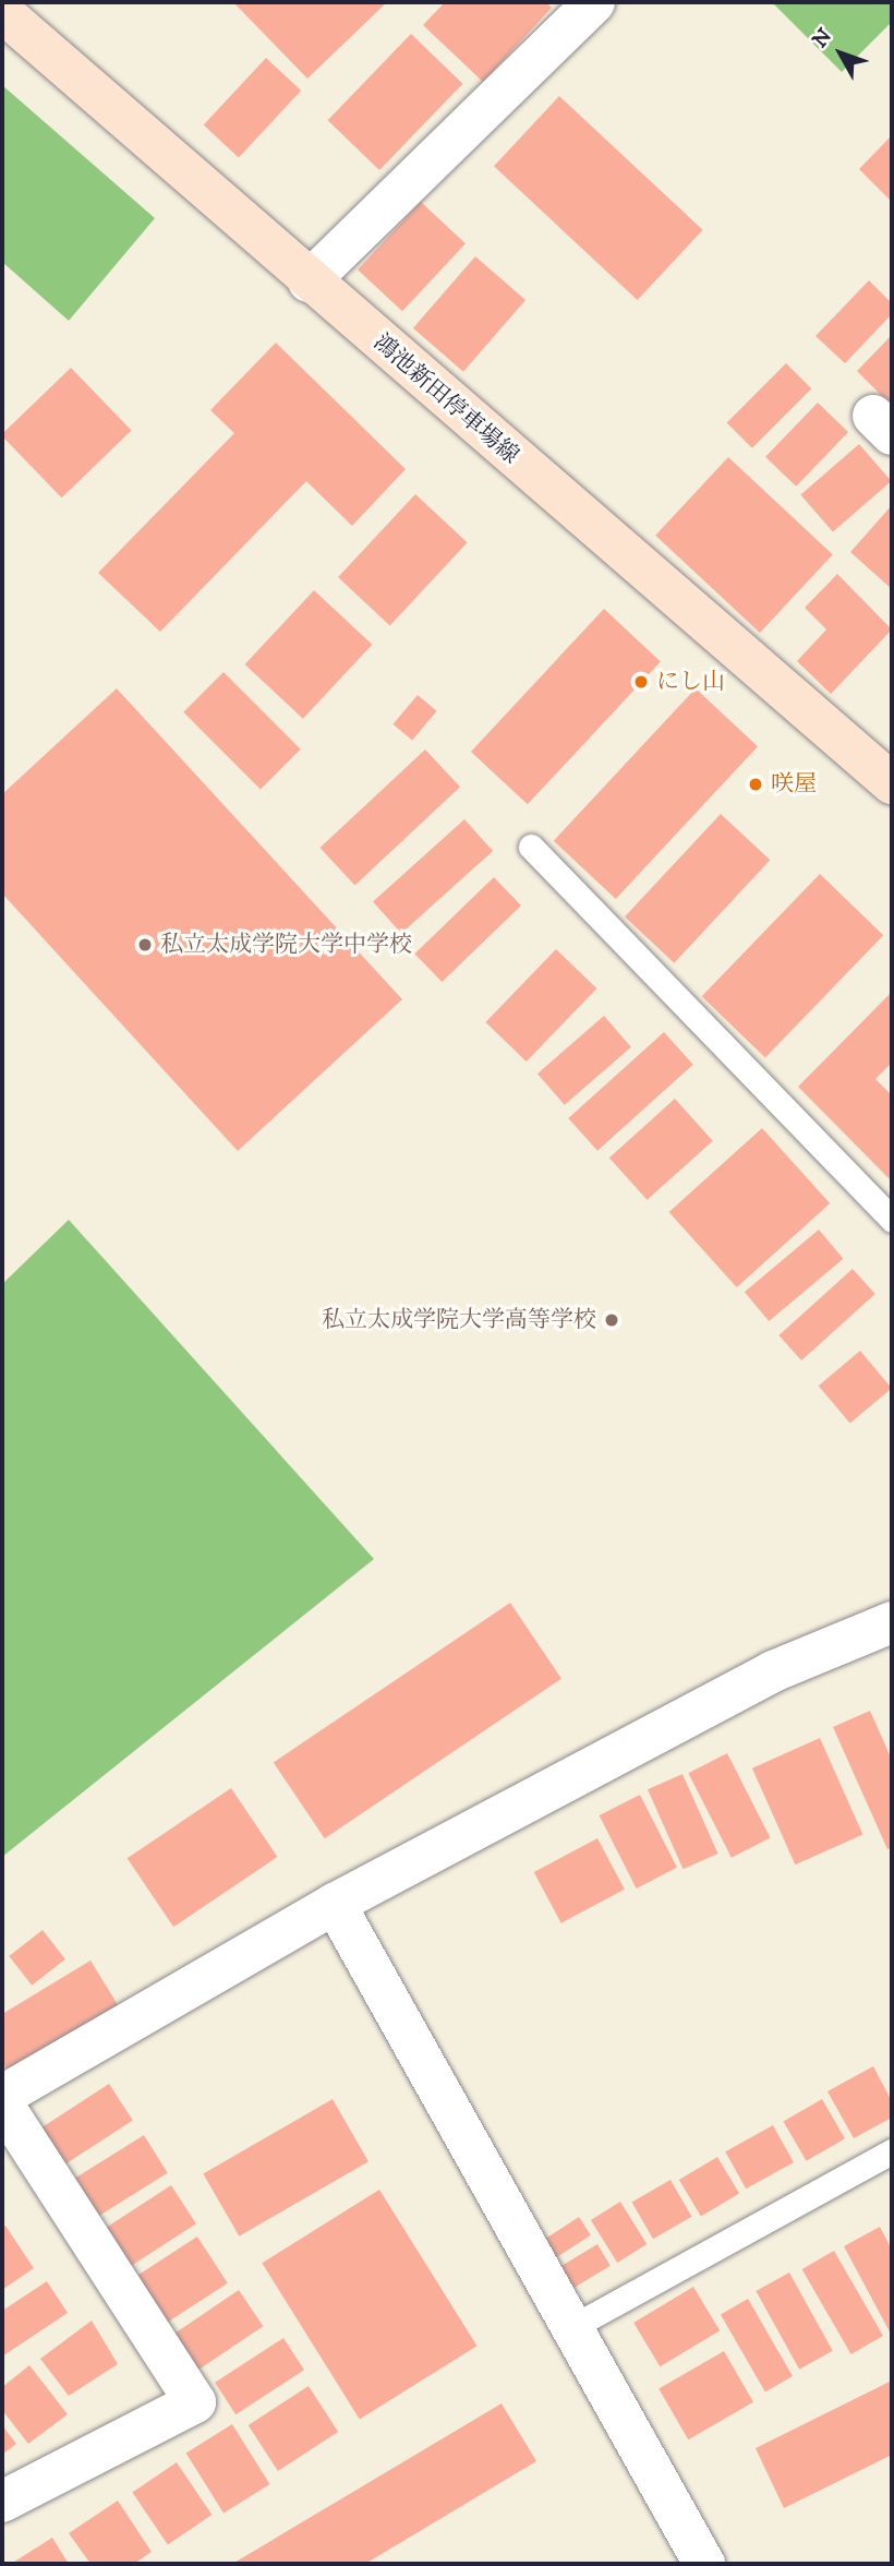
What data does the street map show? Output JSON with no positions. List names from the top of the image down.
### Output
{
  "streets": {
    "main road": ["鴻池新田停車場線"]
  },
  "places": [
    "にし山",
    "咲屋",
    "私立太成学院大学中学校",
    "私立太成学院大学高等学校"
  ],
  "north": "top left"
}
